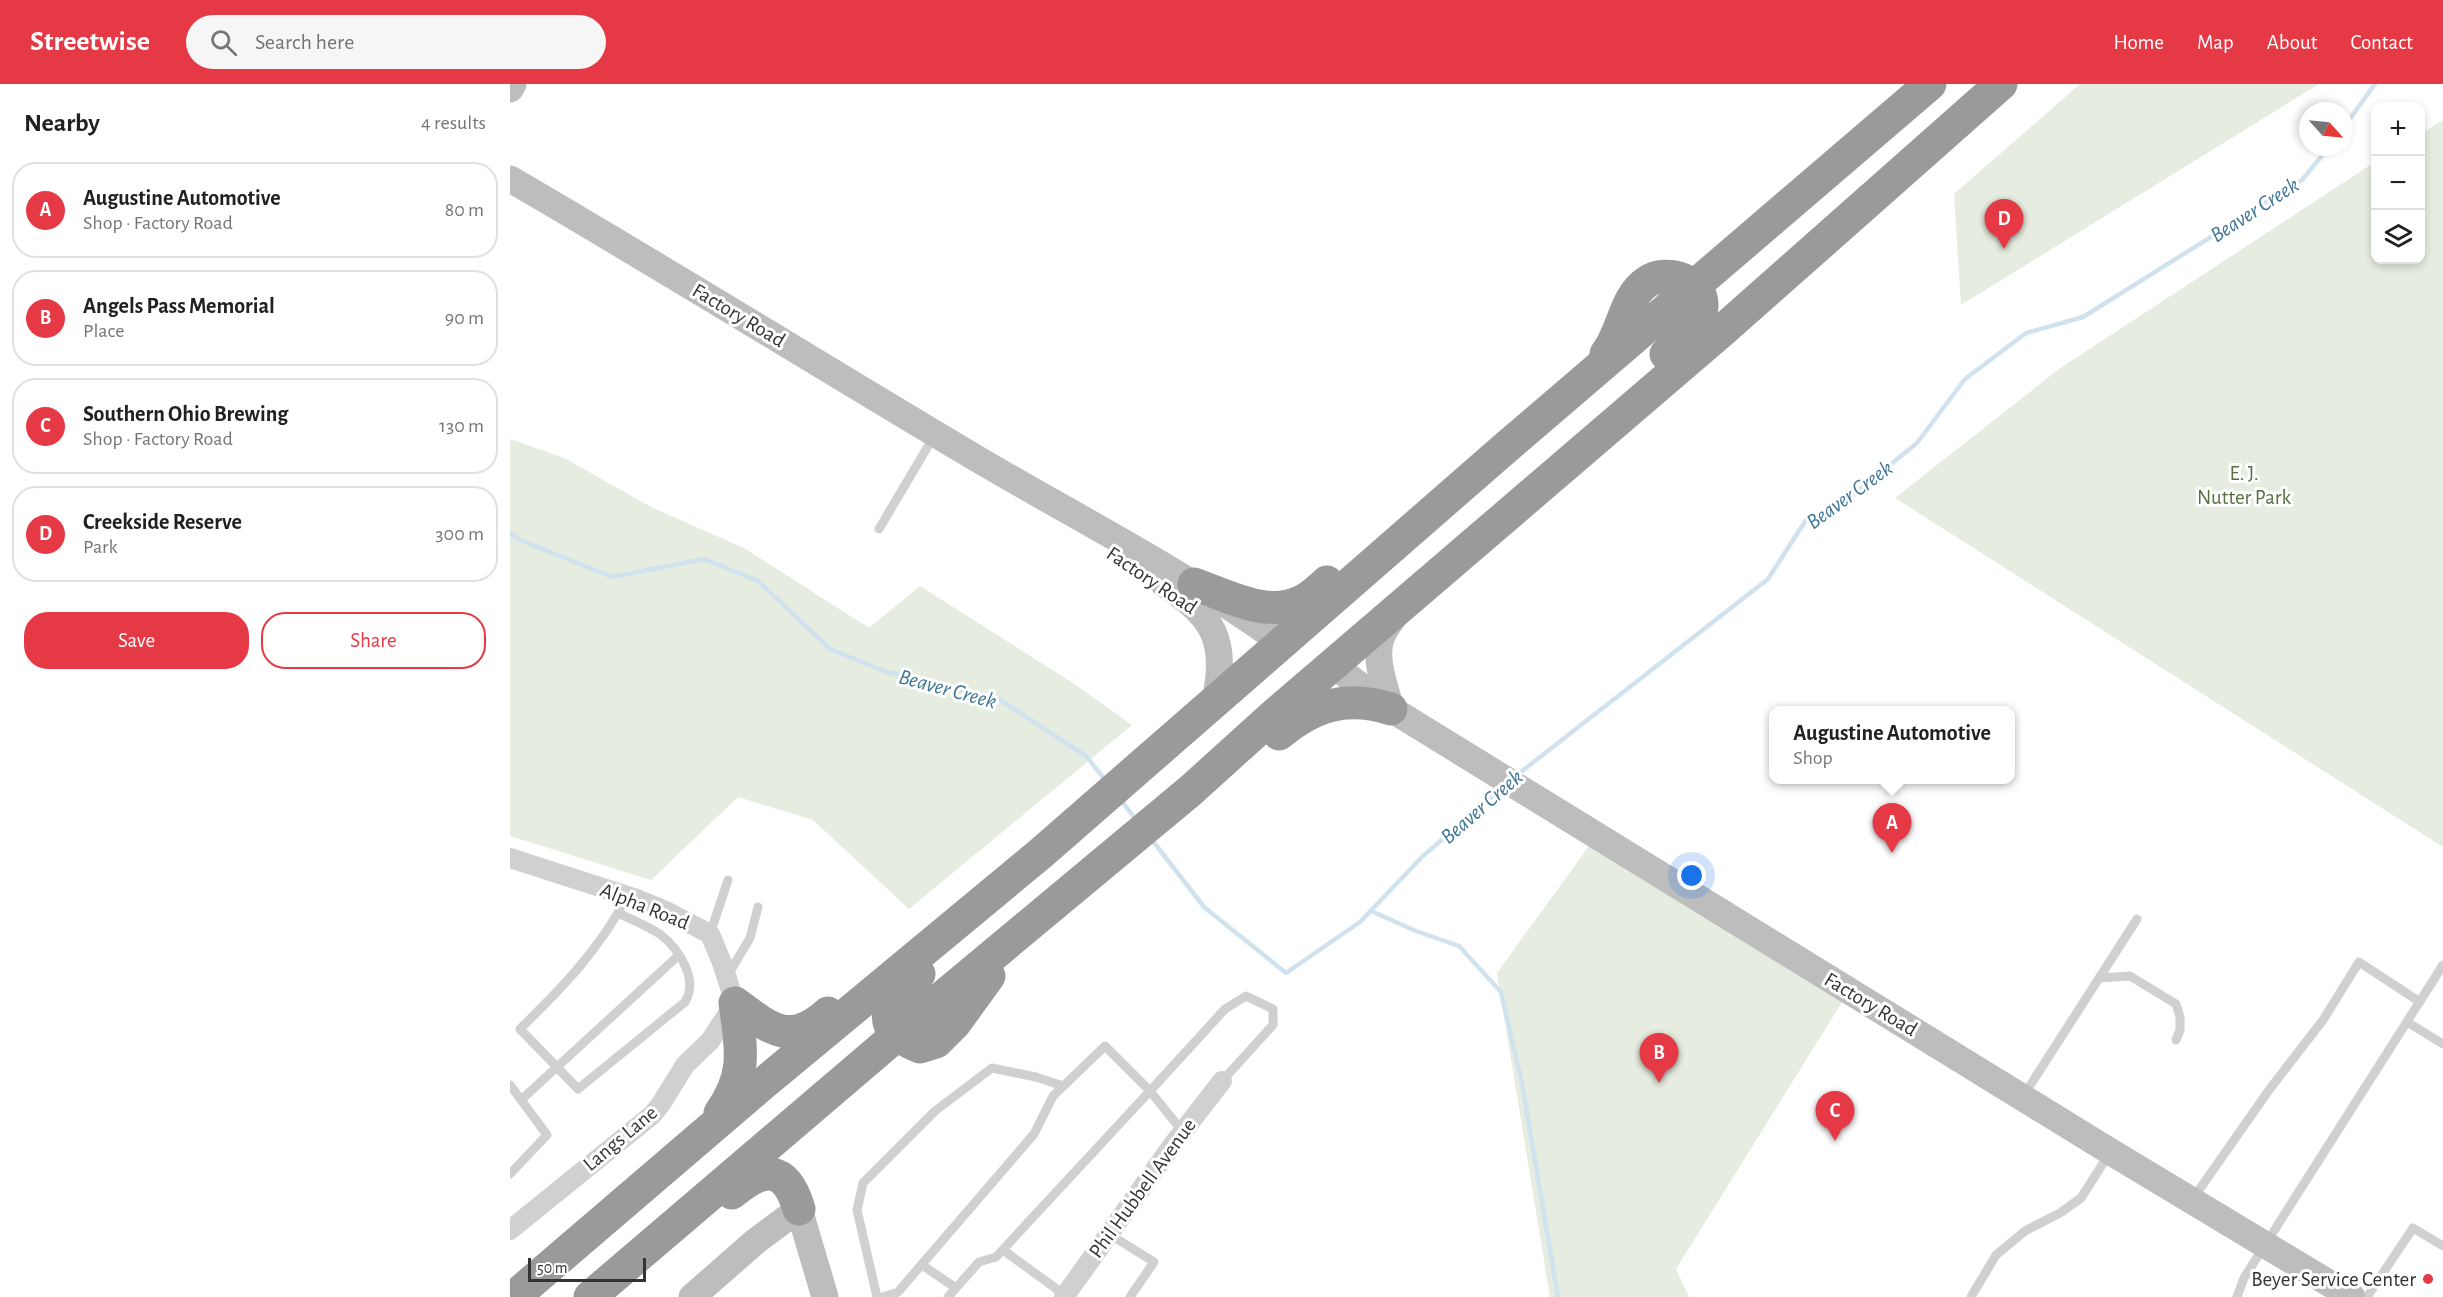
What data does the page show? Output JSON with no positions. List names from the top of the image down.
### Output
{
  "streets": {
    "street": [
      "Factory Road",
      "Alpha Road",
      "Langs Lane",
      "Phil Hubbell Avenue"
    ]
  },
  "crossings": [
    ["Alpha Road", "Langs Lane"]
  ],
  "water": ["Beaver Creek"],
  "parks": ["E. J. Nutter Park"],
  "places": ["Beyer Service Center"],
  "scale_bar": "50 m",
  "north": "bottom right",
  "page": {
    "header": "Streetwise",
    "search": "Search here",
    "nav": [
      "Home",
      "Map",
      "About",
      "Contact"
    ],
    "heading": ["Nearby", "4 results"],
    "map_buttons": ["+", "−"],
    "list": [
      {
        "mark": "A",
        "name": "Augustine Automotive",
        "note": "Shop · Factory Road",
        "value": "80 m"
      },
      {
        "mark": "B",
        "name": "Angels Pass Memorial",
        "note": "Place",
        "value": "90 m"
      },
      {
        "mark": "C",
        "name": "Southern Ohio Brewing",
        "note": "Shop · Factory Road",
        "value": "130 m"
      },
      {
        "mark": "D",
        "name": "Creekside Reserve",
        "note": "Park",
        "value": "300 m"
      }
    ],
    "pins": [
      "D",
      "A",
      "B",
      "C"
    ],
    "buttons": ["Save", "Share"],
    "popup": ["Augustine Automotive", "Shop"],
    "scale": "50 m"
  }
}
